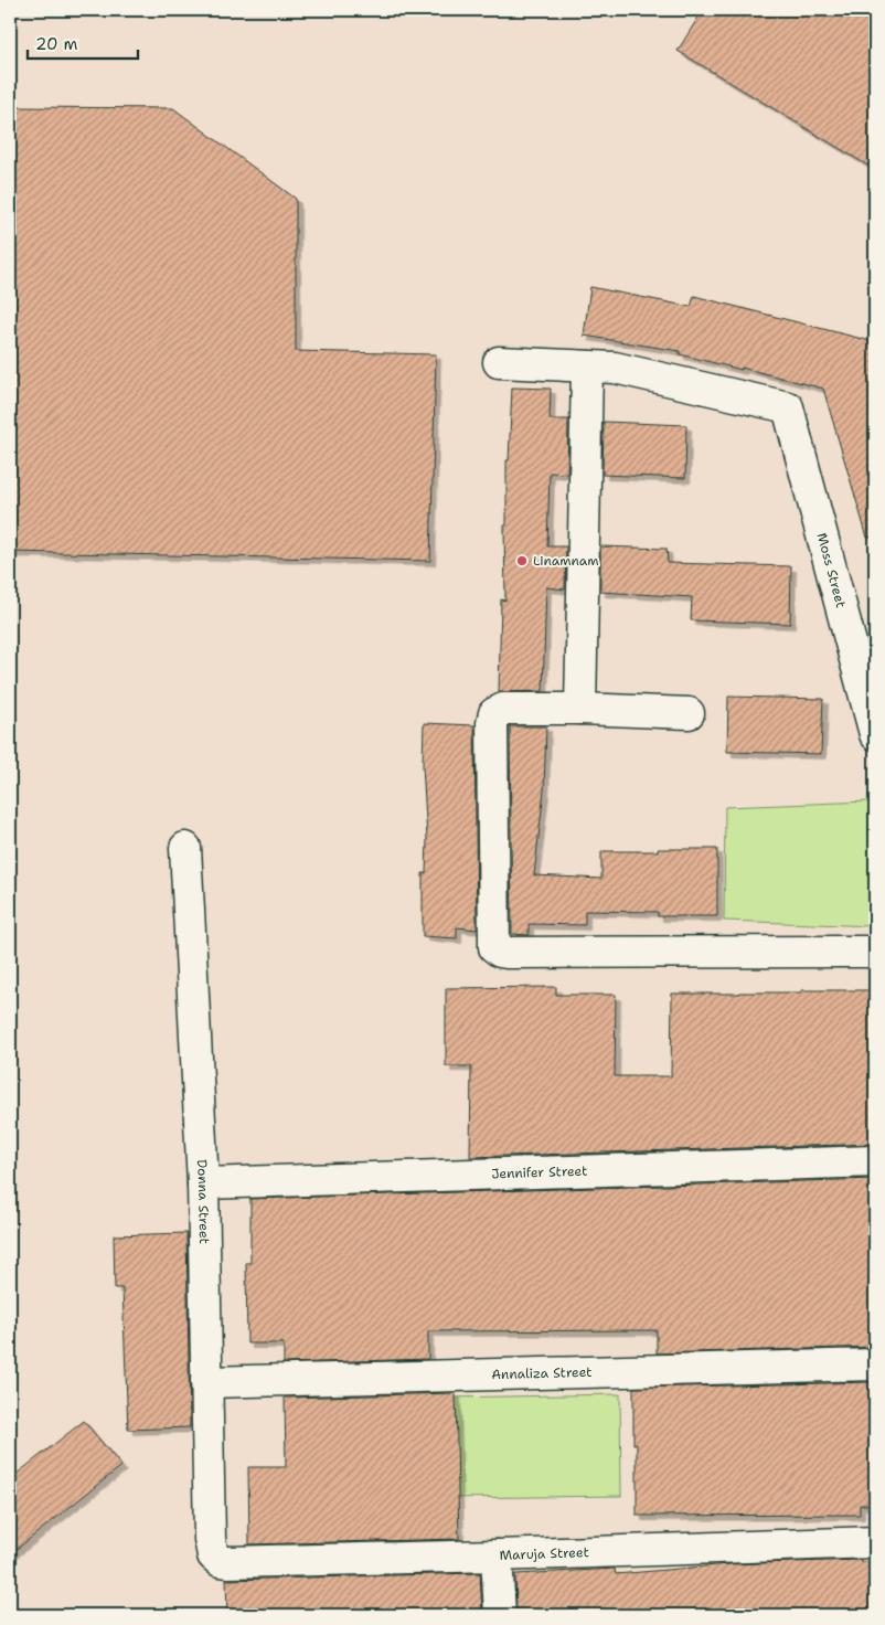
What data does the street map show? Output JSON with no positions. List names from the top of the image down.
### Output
{
  "streets": {
    "street": [
      "Moss Street",
      "Jennifer Street",
      "Donna Street",
      "Annaliza Street",
      "Maruja Street"
    ]
  },
  "crossings": [
    ["Jennifer Street", "Donna Street"],
    ["Donna Street", "Annaliza Street"],
    ["Donna Street", "Maruja Street"]
  ],
  "places": ["Linamnam"],
  "scale_bar": "20 m"
}
